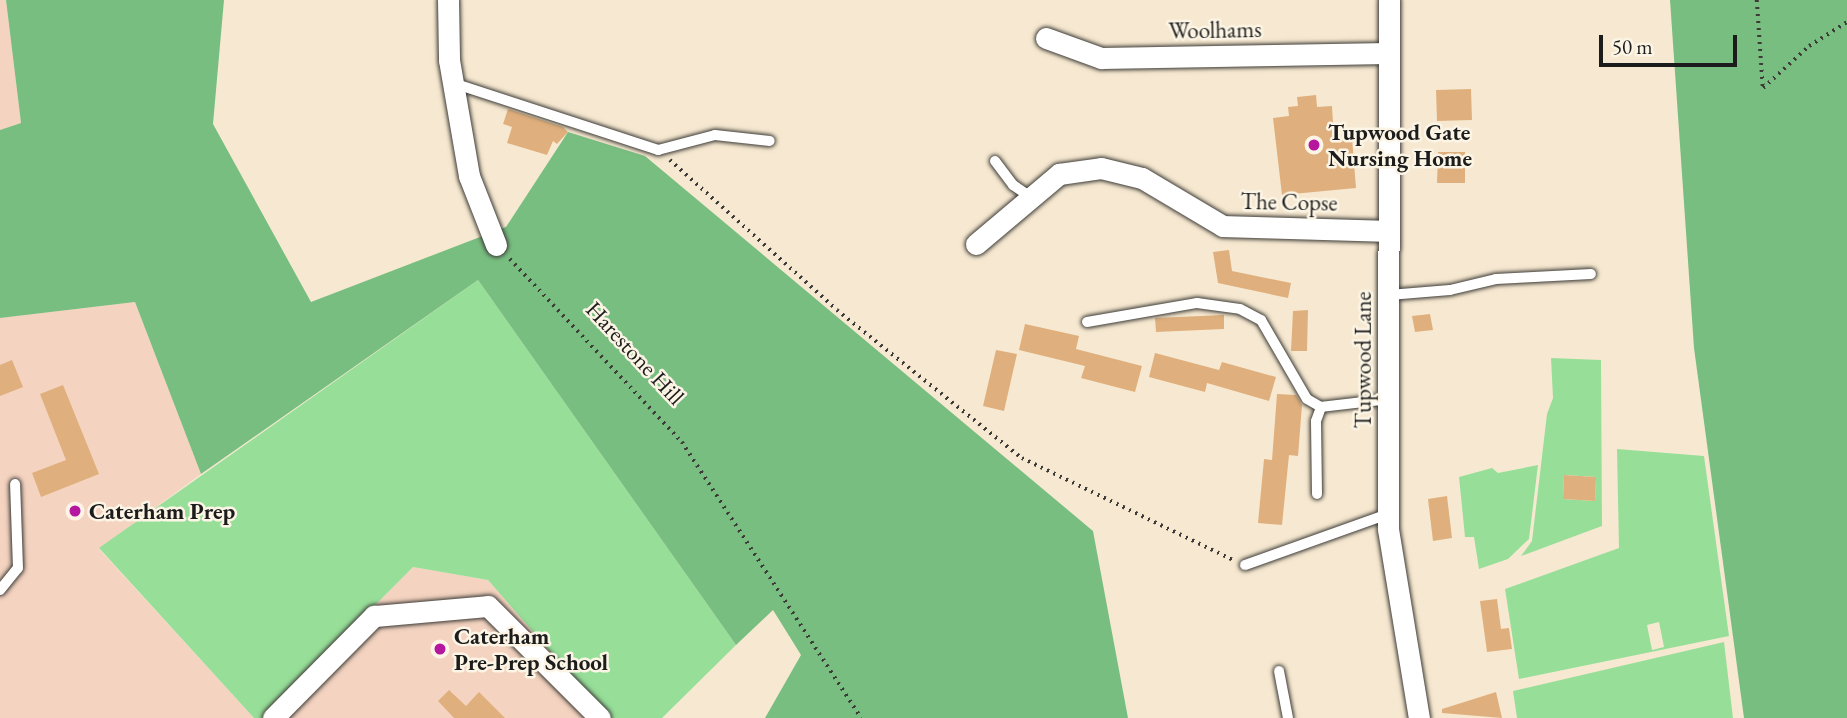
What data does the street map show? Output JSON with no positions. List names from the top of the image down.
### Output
{
  "streets": {
    "street": ["Woolhams", "The Copse", "Tupwood Lane"],
    "path": ["Harestone Hill"]
  },
  "crossings": [
    ["Woolhams", "Tupwood Lane"],
    ["The Copse", "Tupwood Lane"]
  ],
  "places": ["Tupwood Gate Nursing Home", "Caterham Prep", "Caterham Pre-Prep School"],
  "scale_bar": "50 m"
}
